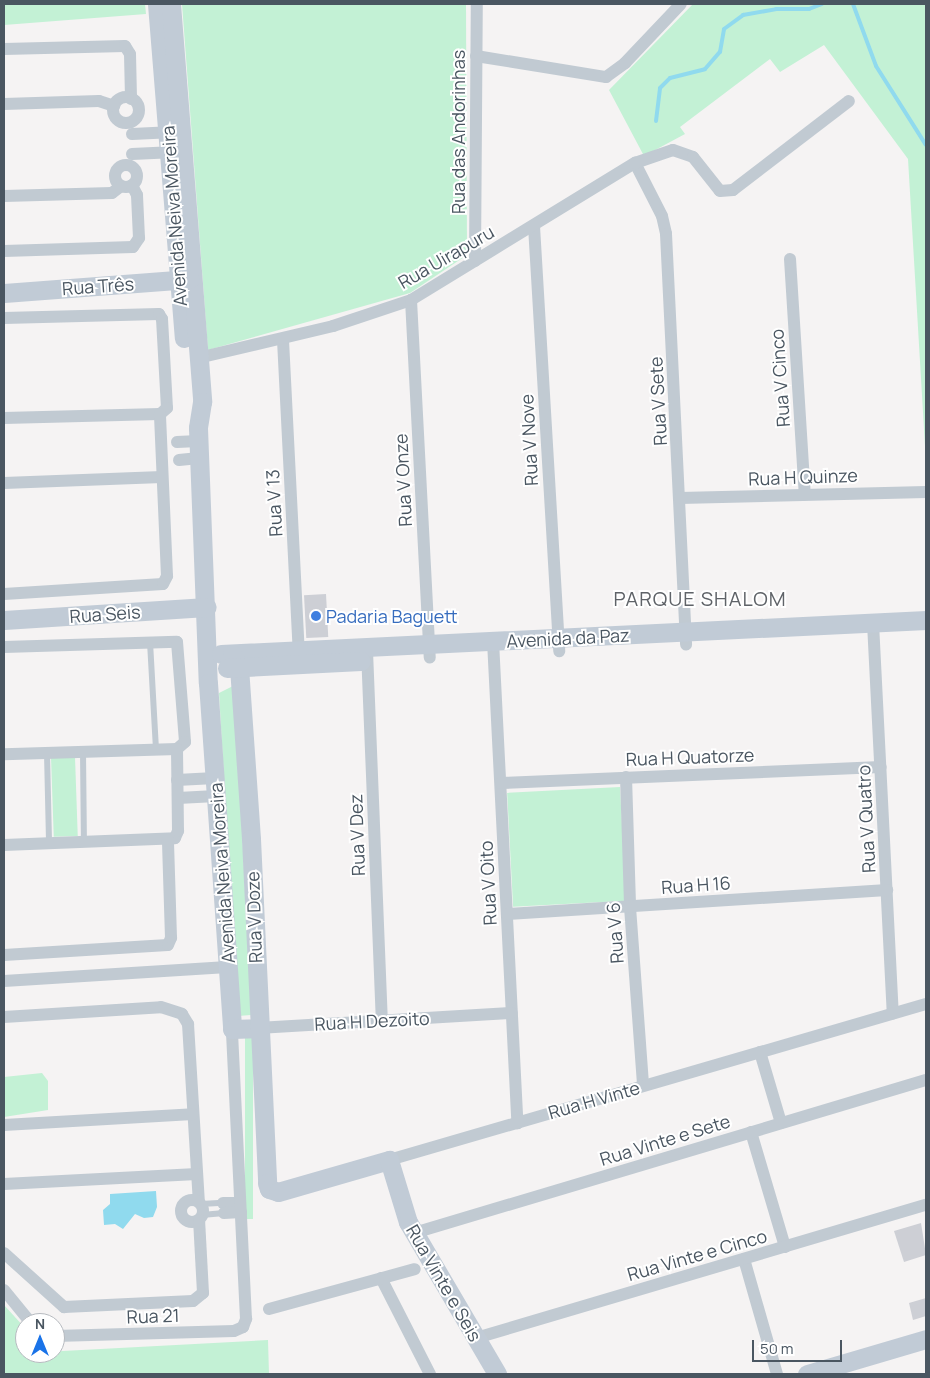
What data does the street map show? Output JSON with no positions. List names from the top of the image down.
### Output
{
  "streets": {
    "street": [
      "Rua das Andorinhas",
      "Avenida Neiva Moreira",
      "Rua Uirapuru",
      "Rua Três",
      "Rua V Cinco",
      "Rua V Sete",
      "Rua V Nove",
      "Rua H Quinze",
      "Rua V Onze",
      "Rua V 13",
      "Rua Seis",
      "Avenida da Paz",
      "Rua H Quatorze",
      "Rua V Quatro",
      "Rua V Dez",
      "Rua V Oito",
      "Rua H 16",
      "Rua V Doze",
      "Rua V 6",
      "Rua H Dezoito",
      "Rua H Vinte",
      "Rua Vinte e Sete",
      "Rua Vinte e Cinco",
      "Rua Vinte e Seis",
      "Rua 21"
    ]
  },
  "crossings": [
    ["Rua das Andorinhas", "Rua Uirapuru"],
    ["Avenida Neiva Moreira", "Rua Uirapuru"],
    ["Avenida Neiva Moreira", "Rua Três"],
    ["Avenida Neiva Moreira", "Rua Seis"],
    ["Avenida Neiva Moreira", "Avenida da Paz"],
    ["Avenida Neiva Moreira", "Rua H Dezoito"],
    ["Avenida Neiva Moreira", "Rua 21"],
    ["Rua Uirapuru", "Rua V Sete"],
    ["Rua Uirapuru", "Rua V Nove"],
    ["Rua Uirapuru", "Rua V Onze"],
    ["Rua Uirapuru", "Rua V 13"],
    ["Rua V Cinco", "Rua H Quinze"],
    ["Rua V Sete", "Rua H Quinze"],
    ["Rua V Sete", "Avenida da Paz"],
    ["Rua V Nove", "Avenida da Paz"],
    ["Rua V Onze", "Avenida da Paz"],
    ["Rua V 13", "Avenida da Paz"],
    ["Avenida da Paz", "Rua V Quatro"],
    ["Avenida da Paz", "Rua V Dez"],
    ["Avenida da Paz", "Rua V Oito"],
    ["Avenida da Paz", "Rua V Doze"],
    ["Rua H Quatorze", "Rua V Quatro"],
    ["Rua H Quatorze", "Rua V Oito"],
    ["Rua H Quatorze", "Rua V 6"],
    ["Rua V Quatro", "Rua H 16"],
    ["Rua V Quatro", "Rua H Vinte"],
    ["Rua V Dez", "Rua H Dezoito"],
    ["Rua V Oito", "Rua H 16"],
    ["Rua V Oito", "Rua H Dezoito"],
    ["Rua V Oito", "Rua H Vinte"],
    ["Rua H 16", "Rua V 6"],
    ["Rua V Doze", "Rua H Dezoito"],
    ["Rua V Doze", "Rua H Vinte"],
    ["Rua V 6", "Rua H Vinte"],
    ["Rua H Vinte", "Rua Vinte e Seis"],
    ["Rua Vinte e Sete", "Rua Vinte e Seis"],
    ["Rua Vinte e Cinco", "Rua Vinte e Seis"]
  ],
  "districts": ["PARQUE SHALOM"],
  "places": ["Padaria Baguett"],
  "scale_bar": "50 m",
  "north": "top"
}
